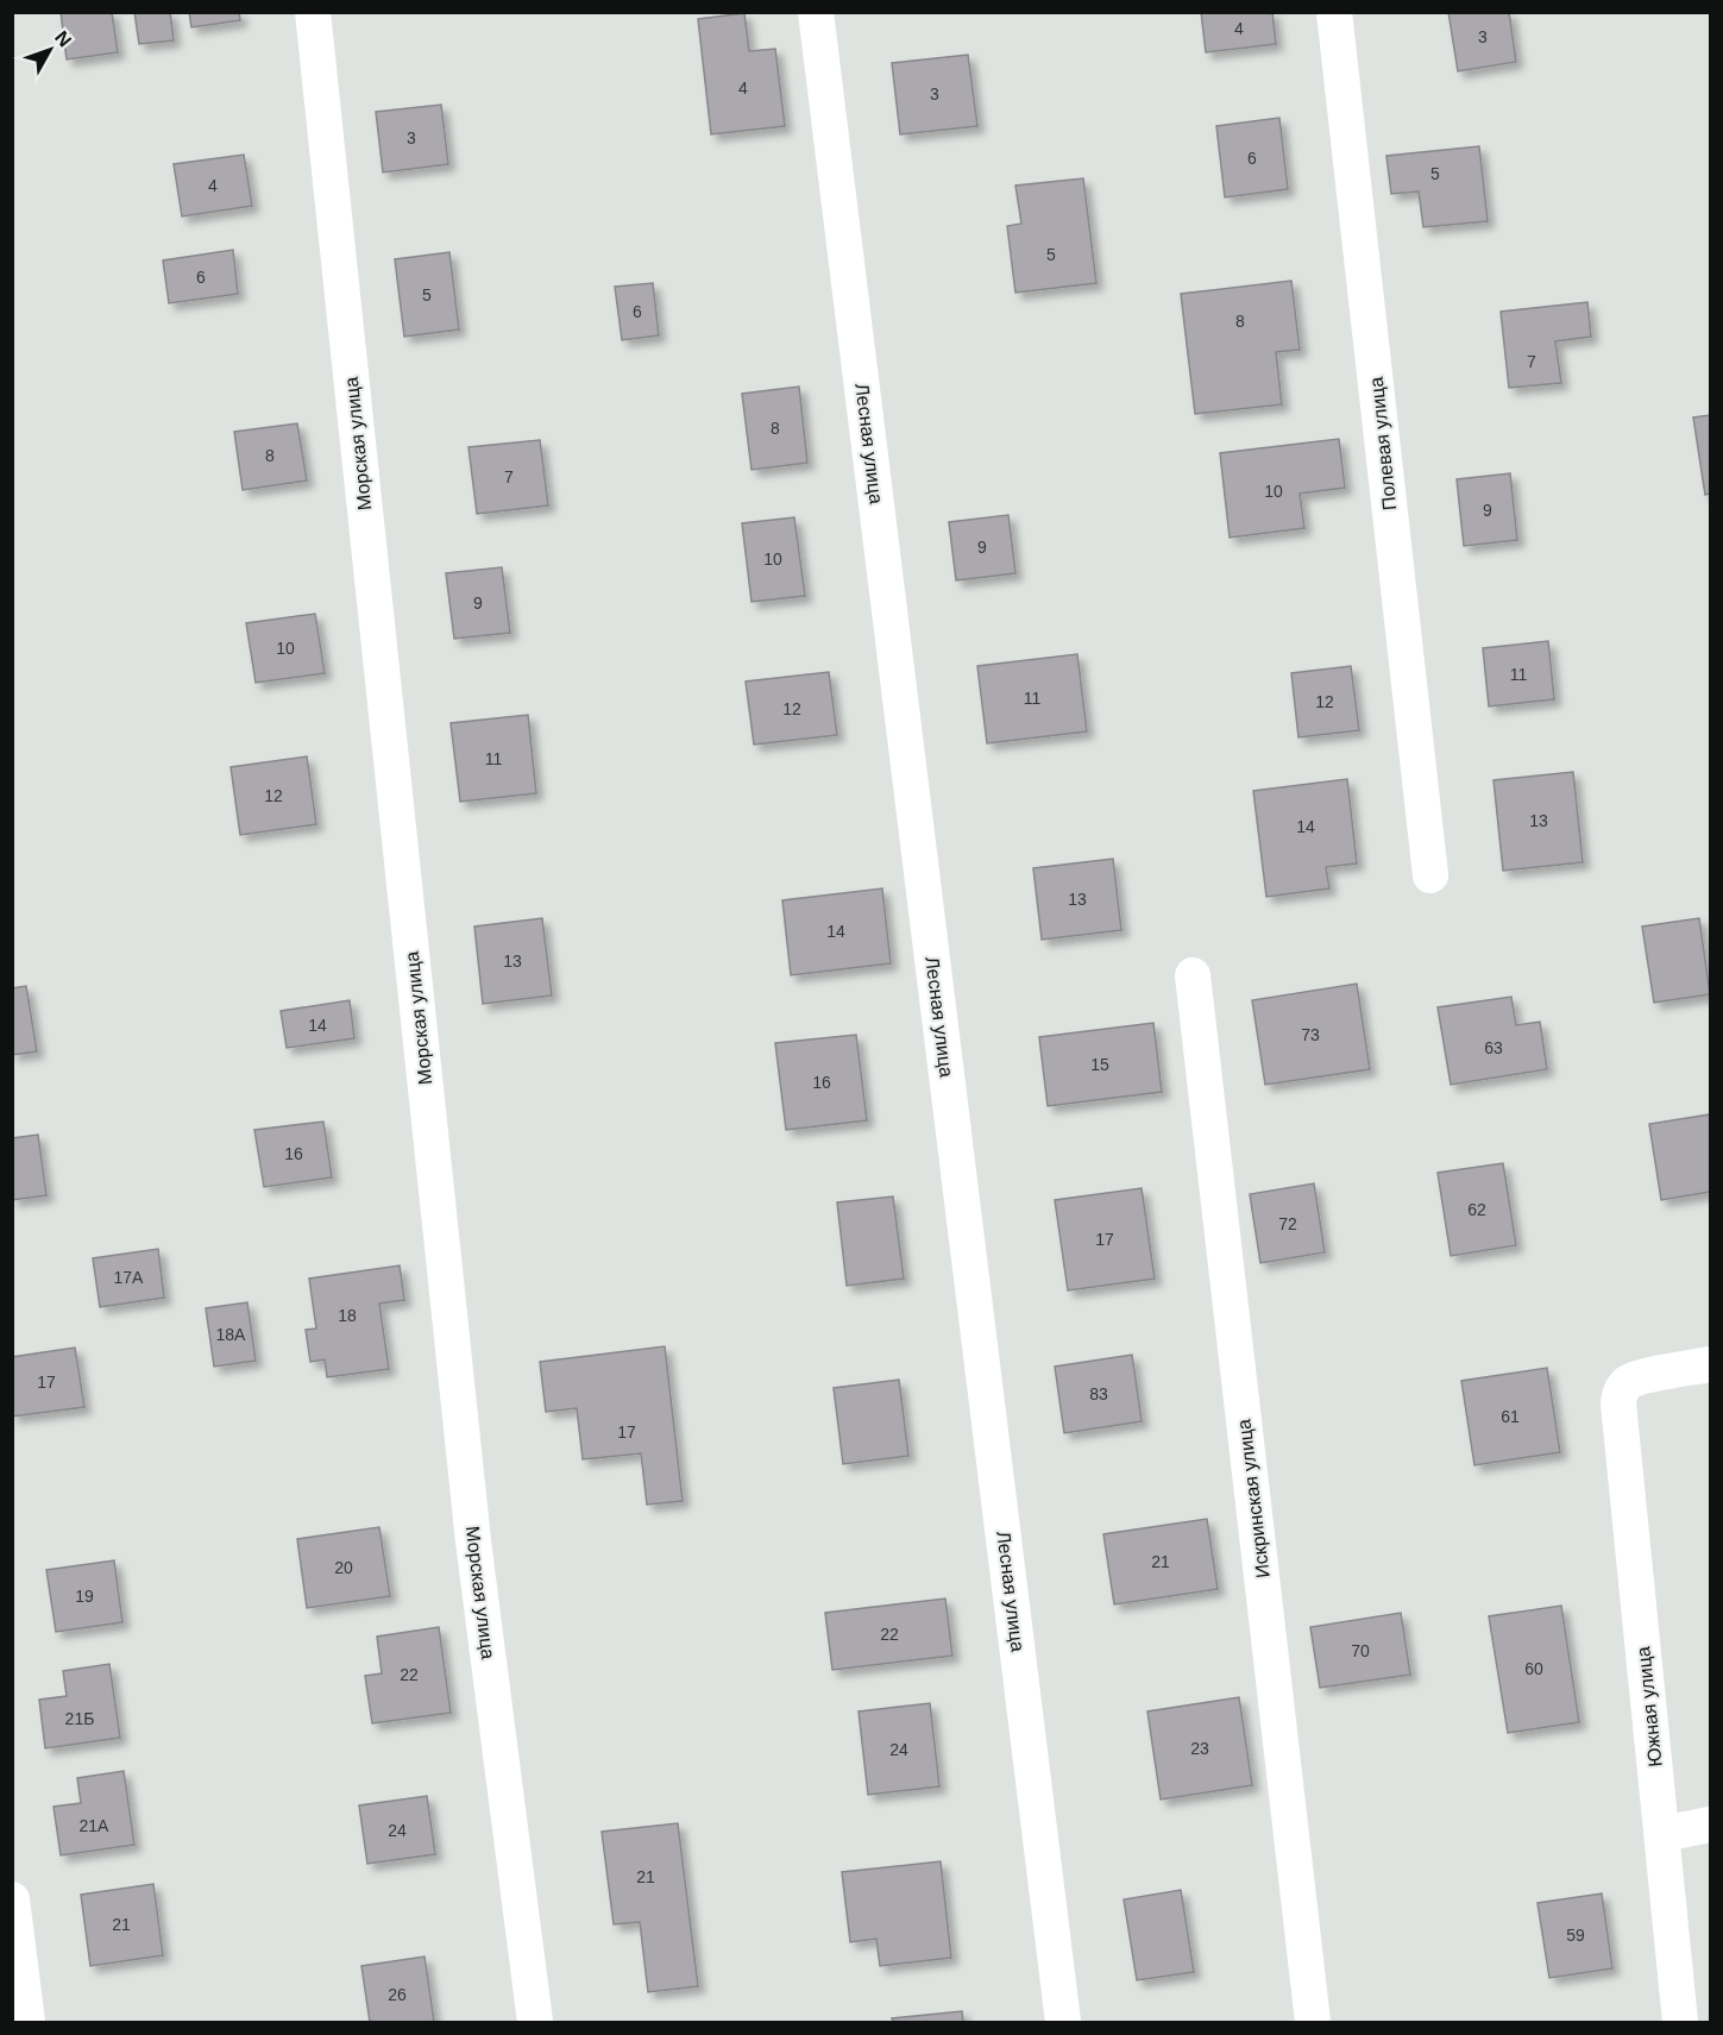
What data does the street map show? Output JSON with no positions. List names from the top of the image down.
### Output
{
  "streets": {
    "street": [
      "Морская улица",
      "Лесная улица",
      "Полевая улица",
      "Искринская улица",
      "Южная улица"
    ]
  },
  "house_numbers": [
    "4",
    "3",
    "4",
    "3",
    "3",
    "6",
    "5",
    "4",
    "5",
    "6",
    "5",
    "6",
    "8",
    "7",
    "8",
    "8",
    "7",
    "10",
    "9",
    "9",
    "10",
    "9",
    "10",
    "11",
    "11",
    "12",
    "12",
    "11",
    "12",
    "13",
    "14",
    "13",
    "14",
    "13",
    "14",
    "73",
    "63",
    "15",
    "16",
    "16",
    "62",
    "72",
    "17",
    "17А",
    "18",
    "18А",
    "17",
    "83",
    "61",
    "17",
    "21",
    "20",
    "19",
    "22",
    "70",
    "60",
    "22",
    "21Б",
    "23",
    "24",
    "21А",
    "24",
    "21",
    "21",
    "59",
    "26"
  ],
  "north": "top right"
}
